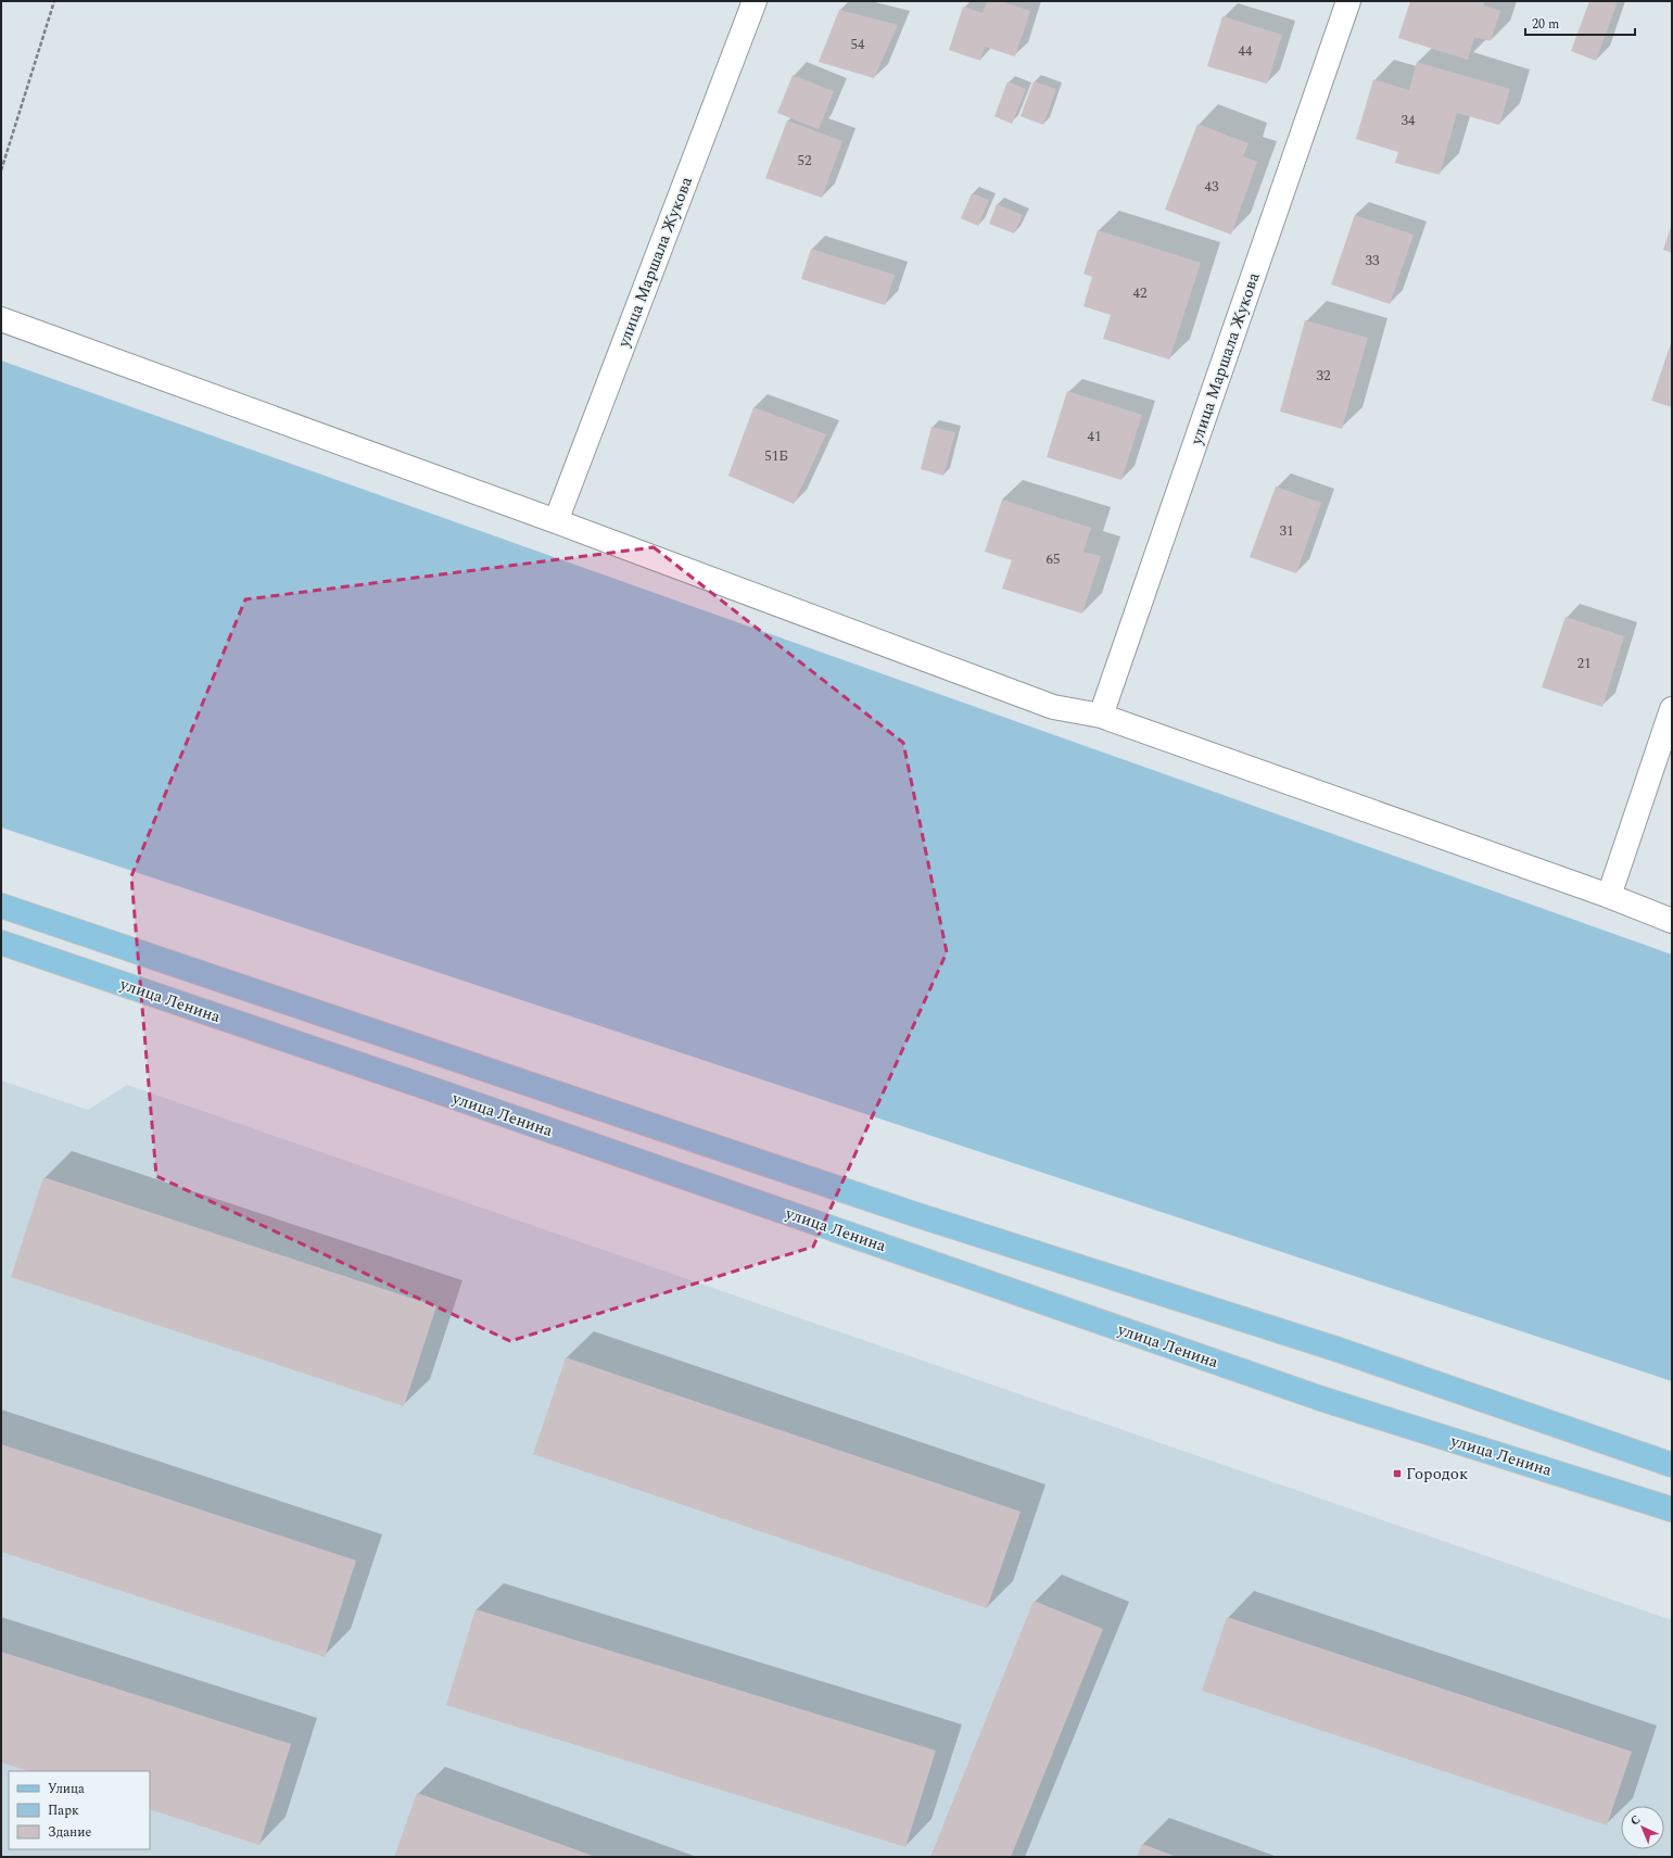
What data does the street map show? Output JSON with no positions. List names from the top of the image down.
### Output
{
  "streets": {
    "main road": ["улица Ленина"],
    "street": ["улица Маршала Жукова"]
  },
  "places": {
    "transit": ["Городок"]
  },
  "house_numbers": [
    "54",
    "44",
    "34",
    "52",
    "43",
    "33",
    "42",
    "32",
    "41",
    "51Б",
    "31",
    "65",
    "21"
  ],
  "legend": ["Улица", "Парк", "Здание"],
  "scale_bar": "20 m",
  "north": "top left"
}
